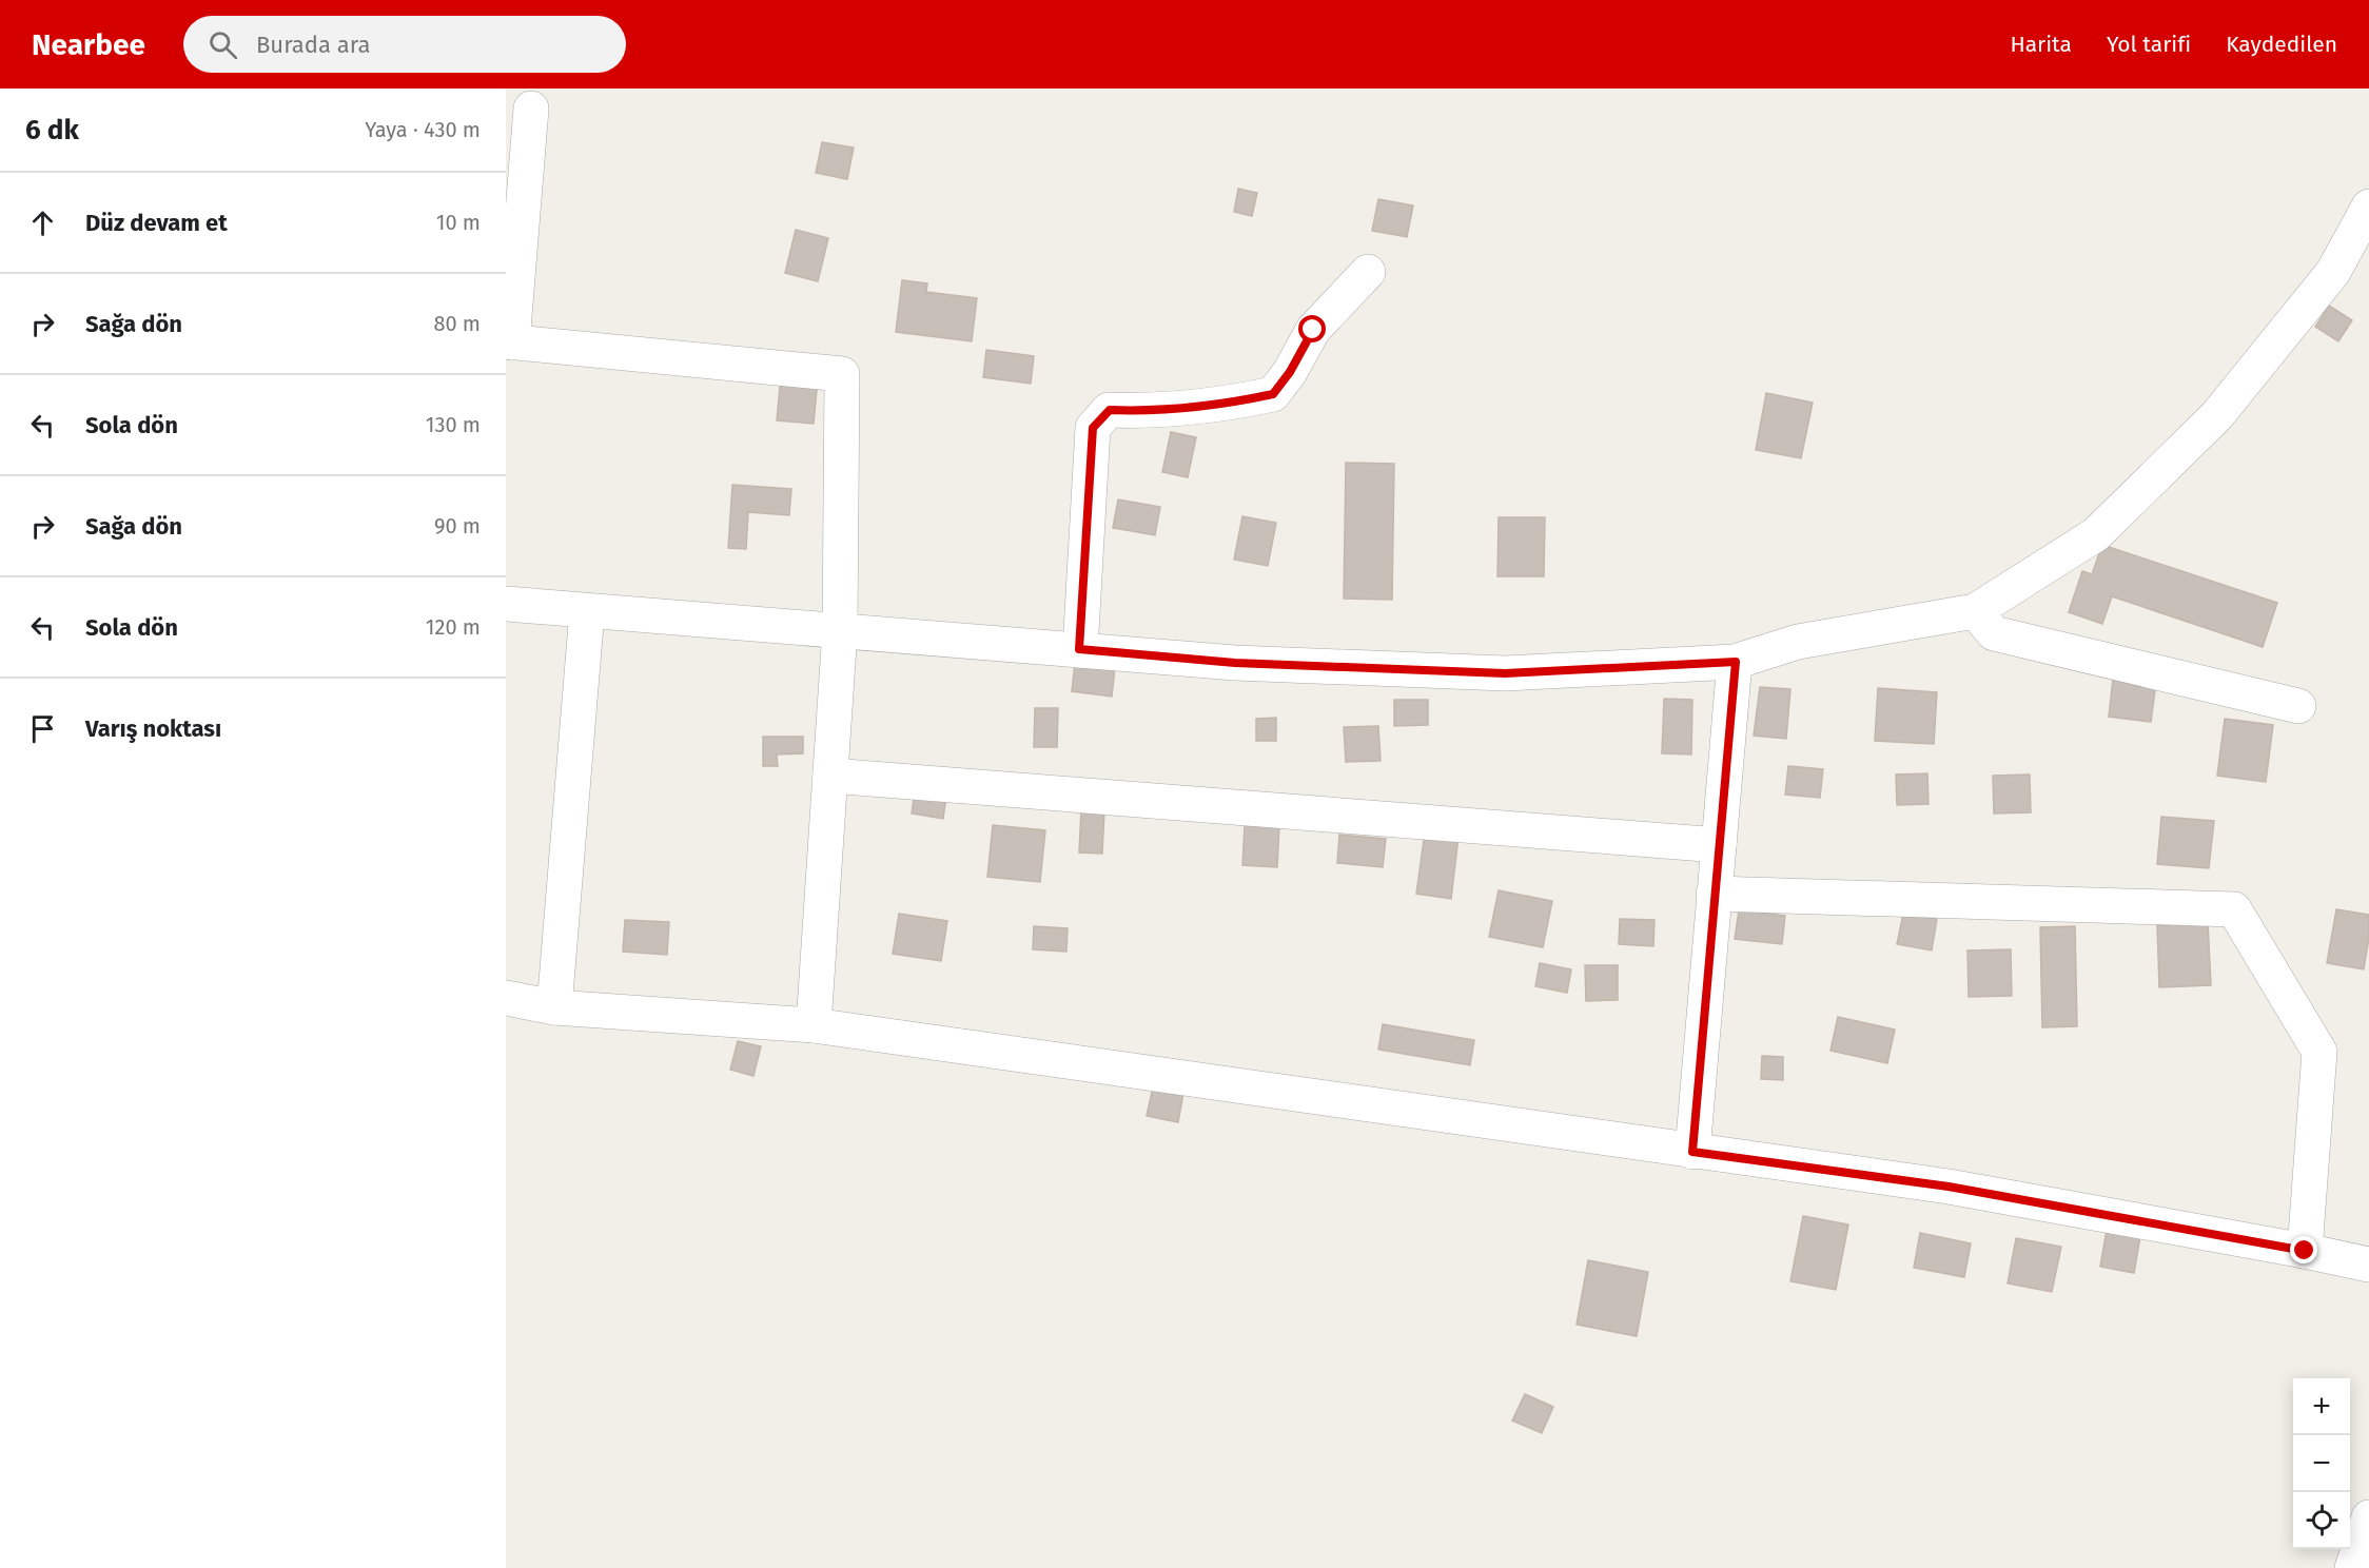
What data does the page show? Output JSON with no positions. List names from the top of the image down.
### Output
{
  "page": {
    "header": "Nearbee",
    "search": "Burada ara",
    "nav": ["Harita", "Yol tarifi", "Kaydedilen"],
    "heading": ["6 dk", "Yaya · 430 m"],
    "list": [
      ["Düz devam et", "10 m"],
      ["Sağa dön", "80 m"],
      ["Sola dön", "130 m"],
      ["Sağa dön", "90 m"],
      ["Sola dön", "120 m"],
      "Varış noktası"
    ],
    "map_buttons": ["+", "−"]
  }
}
